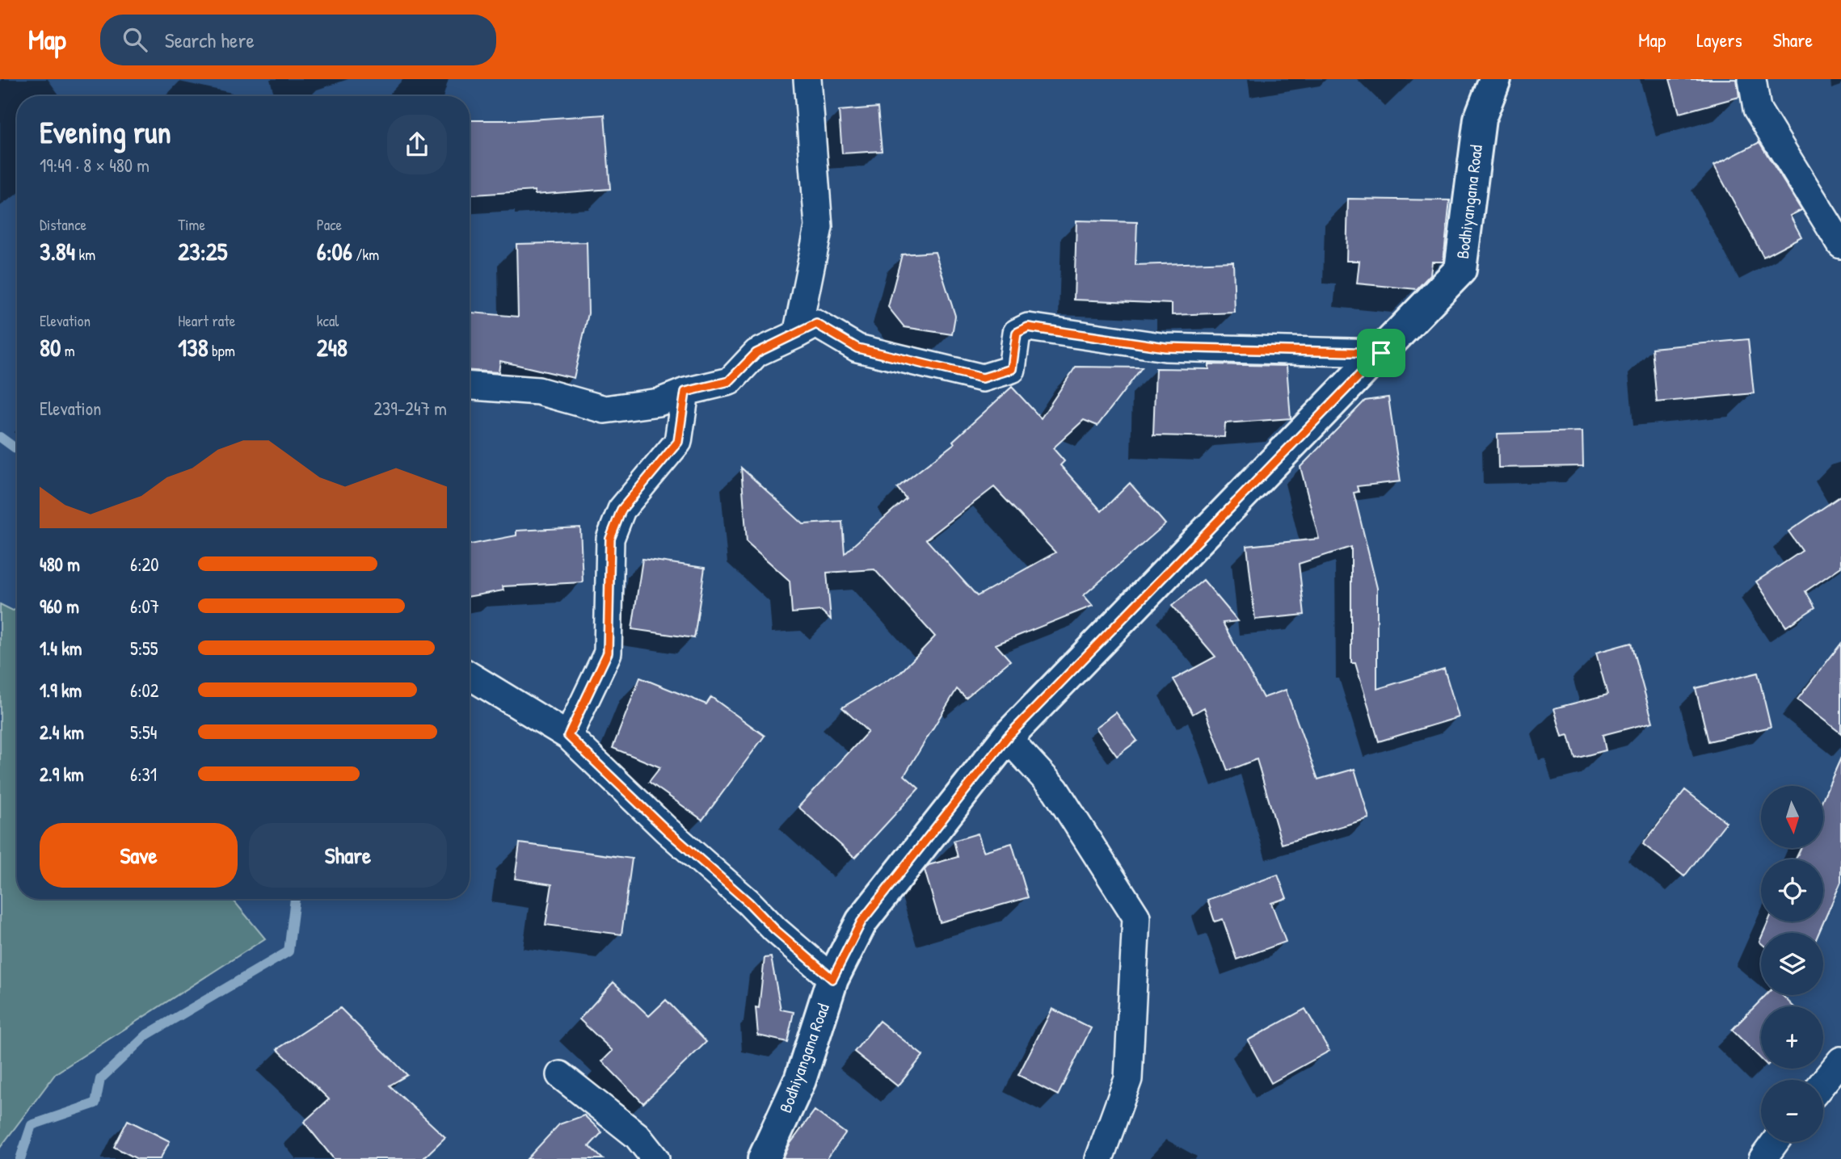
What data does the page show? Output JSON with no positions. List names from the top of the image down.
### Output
{
  "streets": {
    "street": ["Bodhiyangana Road"]
  },
  "north": "bottom",
  "page": {
    "header": "Map",
    "search": "Search here",
    "nav": ["Map", "Layers", "Share"],
    "heading": ["Evening run", "19:49 · 8 × 480 m"],
    "stats": [
      ["Distance", "3.84 km"],
      ["Time", "23:25"],
      ["Pace", "6:06 /km"],
      ["Elevation", "80 m"],
      ["Heart rate", "138 bpm"],
      ["kcal", "248"]
    ],
    "chart": ["Elevation", "239–247 m"],
    "list": [
      {
        "name": "480 m",
        "note": "6:20"
      },
      {
        "name": "960 m",
        "note": "6:07"
      },
      {
        "name": "1.4 km",
        "note": "5:55"
      },
      {
        "name": "1.9 km",
        "note": "6:02"
      },
      {
        "name": "2.4 km",
        "note": "5:54"
      },
      {
        "name": "2.9 km",
        "note": "6:31"
      }
    ],
    "map_buttons": ["+", "−"],
    "buttons": ["Save", "Share"]
  }
}
